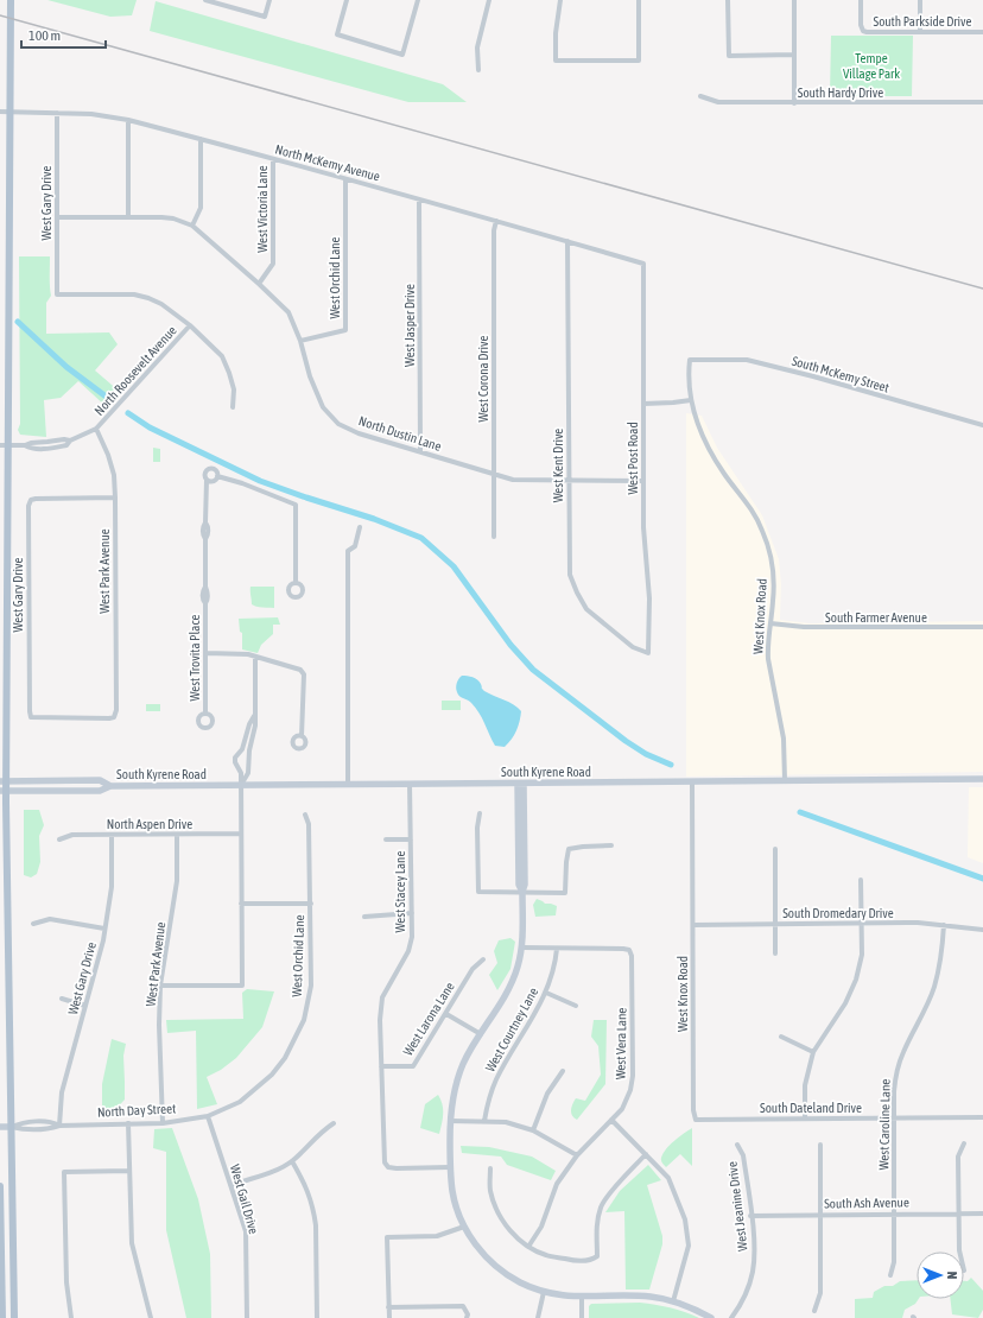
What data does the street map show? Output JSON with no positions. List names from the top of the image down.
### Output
{
  "streets": {
    "main road": ["South Kyrene Road", "North Day Street"],
    "street": [
      "South Parkside Drive",
      "South Hardy Drive",
      "North McKemy Avenue",
      "West Gary Drive",
      "West Victoria Lane",
      "West Orchid Lane",
      "West Jasper Drive",
      "North Roosevelt Avenue",
      "South McKemy Street",
      "West Corona Drive",
      "North Dustin Lane",
      "West Post Road",
      "West Kent Drive",
      "West Park Avenue",
      "West Knox Road",
      "South Farmer Avenue",
      "West Trovita Place",
      "North Aspen Drive",
      "West Stacey Lane",
      "South Dromedary Drive",
      "West Larona Lane",
      "West Courtney Lane",
      "West Vera Lane",
      "South Dateland Drive",
      "West Caroline Lane",
      "West Gail Drive",
      "South Ash Avenue",
      "West Jeanine Drive"
    ]
  },
  "crossings": [
    ["North McKemy Avenue", "West Gary Drive"],
    ["North McKemy Avenue", "West Victoria Lane"],
    ["North McKemy Avenue", "West Orchid Lane"],
    ["North McKemy Avenue", "West Jasper Drive"],
    ["North McKemy Avenue", "West Corona Drive"],
    ["North McKemy Avenue", "West Post Road"],
    ["North McKemy Avenue", "West Kent Drive"],
    ["West Gary Drive", "North Roosevelt Avenue"],
    ["West Gary Drive", "North Dustin Lane"],
    ["West Gary Drive", "West Park Avenue"],
    ["West Gary Drive", "North Aspen Drive"],
    ["West Gary Drive", "North Day Street"],
    ["West Victoria Lane", "North Dustin Lane"],
    ["West Orchid Lane", "North Dustin Lane"],
    ["West Orchid Lane", "North Day Street"],
    ["West Jasper Drive", "North Dustin Lane"],
    ["North Roosevelt Avenue", "West Park Avenue"],
    ["South McKemy Street", "West Knox Road"],
    ["West Corona Drive", "North Dustin Lane"],
    ["North Dustin Lane", "West Post Road"],
    ["North Dustin Lane", "West Kent Drive"],
    ["West Post Road", "West Kent Drive"],
    ["West Park Avenue", "North Aspen Drive"],
    ["West Park Avenue", "North Day Street"],
    ["West Knox Road", "South Farmer Avenue"],
    ["West Knox Road", "South Kyrene Road"],
    ["West Knox Road", "South Dromedary Drive"],
    ["West Knox Road", "South Dateland Drive"],
    ["South Kyrene Road", "West Stacey Lane"],
    ["West Stacey Lane", "West Larona Lane"],
    ["South Dromedary Drive", "West Caroline Lane"],
    ["West Courtney Lane", "West Vera Lane"],
    ["South Dateland Drive", "West Caroline Lane"],
    ["North Day Street", "West Gail Drive"],
    ["West Caroline Lane", "South Ash Avenue"],
    ["South Ash Avenue", "West Jeanine Drive"]
  ],
  "parks": ["Tempe Village Park"],
  "scale_bar": "100 m",
  "north": "right"
}
